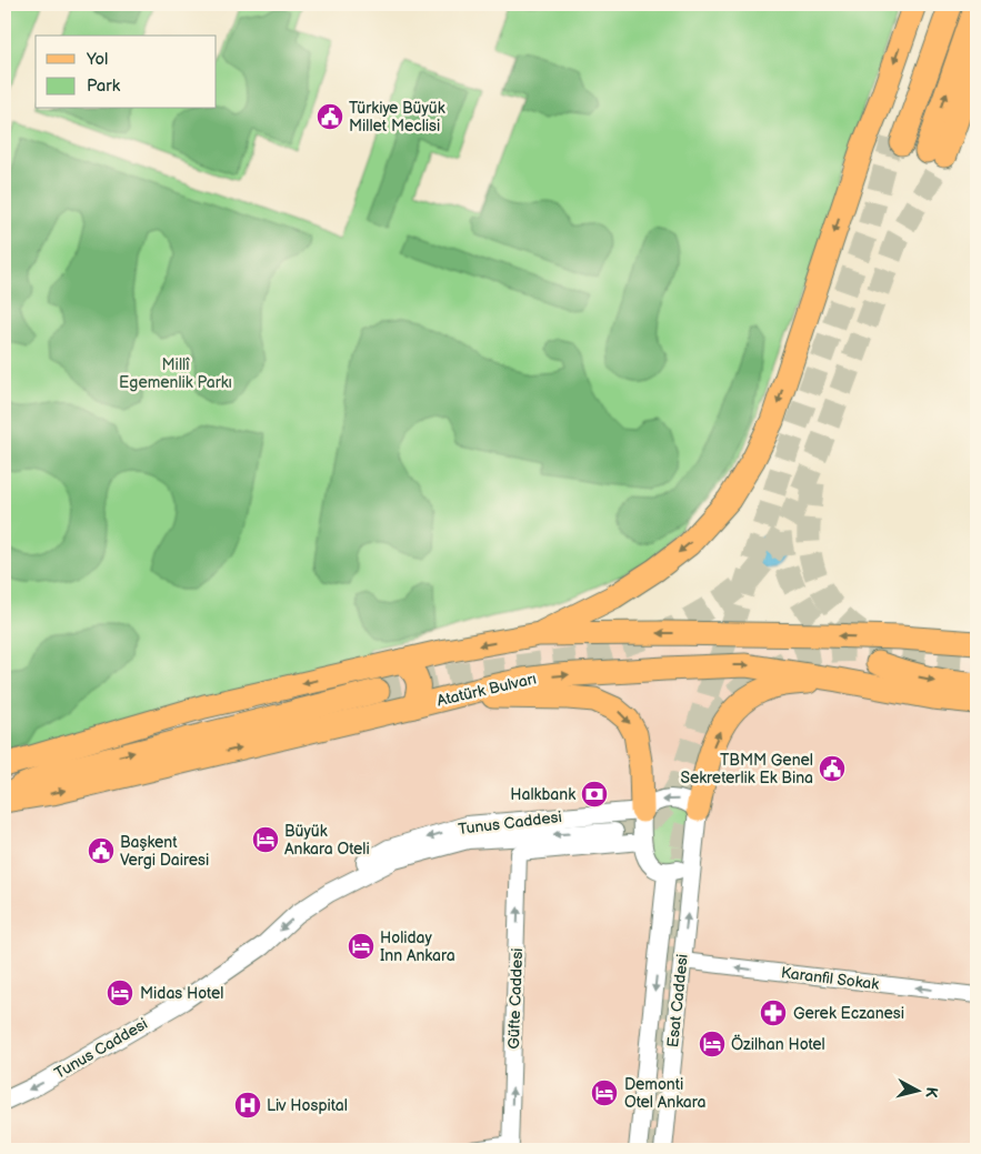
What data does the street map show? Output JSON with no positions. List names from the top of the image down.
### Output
{
  "streets": {
    "main road": ["Atatürk Bulvarı"],
    "street": [
      "Tunus Caddesi",
      "Karanfil Sokak",
      "Güfte Caddesi",
      "Esat Caddesi"
    ]
  },
  "crossings": [
    ["Tunus Caddesi", "Güfte Caddesi"],
    ["Tunus Caddesi", "Esat Caddesi"],
    ["Karanfil Sokak", "Esat Caddesi"]
  ],
  "one_way": ["Tunus Caddesi", "Karanfil Sokak", "Güfte Caddesi"],
  "parks": ["Millî Egemenlik Parkı"],
  "places": {
    "public building": ["Türkiye Büyük Millet Meclisi", "TBMM Genel Sekreterlik Ek Bina", "Başkent Vergi Dairesi"],
    "bank": ["Halkbank"],
    "hotel": [
      "Büyük Ankara Oteli",
      "Holiday Inn Ankara",
      "Midas Hotel",
      "Özilhan Hotel",
      "Demonti Otel Ankara"
    ],
    "pharmacy": ["Gerek Eczanesi"],
    "hospital": ["Liv Hospital"]
  },
  "legend": ["Yol", "Park"],
  "north": "right"
}
